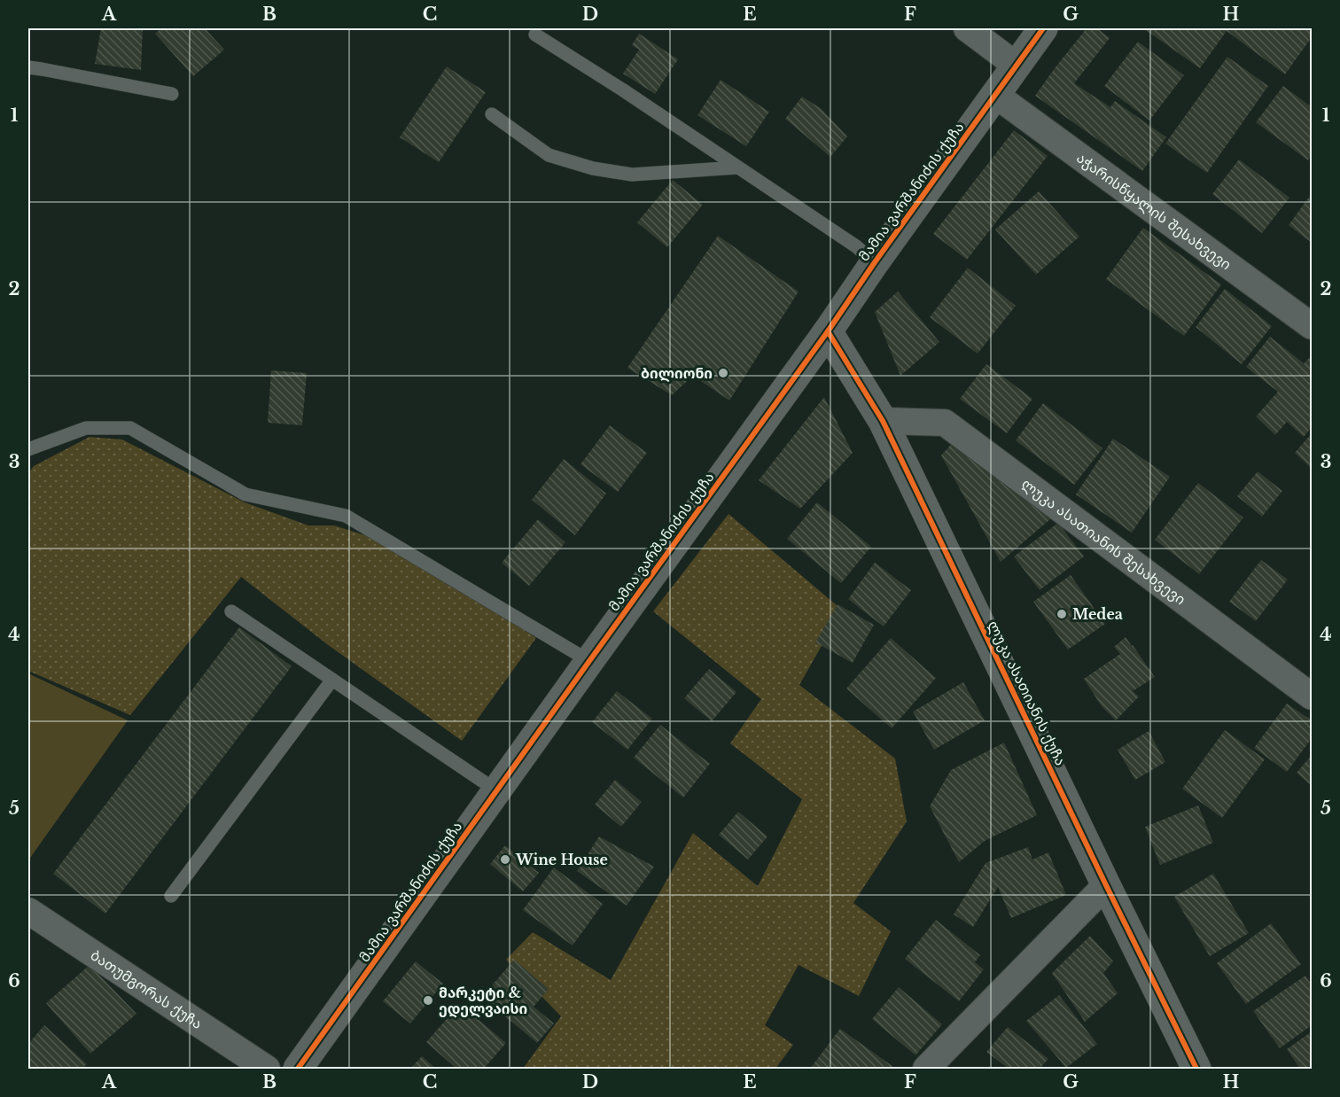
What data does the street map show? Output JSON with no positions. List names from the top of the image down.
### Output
{
  "streets": {
    "street": [
      "მამია ვარშანიძის ქუჩა",
      "აჭარისწყალის შესახვევი",
      "ლუკა ასათიანის შესახვევი",
      "ლუკა ასათიანის ქუჩა",
      "ბათუმგორას ქუჩა"
    ]
  },
  "crossings": [
    ["მამია ვარშანიძის ქუჩა", "აჭარისწყალის შესახვევი"],
    ["მამია ვარშანიძის ქუჩა", "ლუკა ასათიანის ქუჩა"],
    ["ლუკა ასათიანის შესახვევი", "ლუკა ასათიანის ქუჩა"]
  ],
  "places": [
    "ბილიონი",
    "Medea",
    "Wine House",
    "მარკეტი & ედელვაისი"
  ],
  "grid": {
    "columns": [
      "A",
      "B",
      "C",
      "D",
      "E",
      "F",
      "G",
      "H"
    ],
    "rows": [
      "1",
      "2",
      "3",
      "4",
      "5",
      "6"
    ]
  }
}
